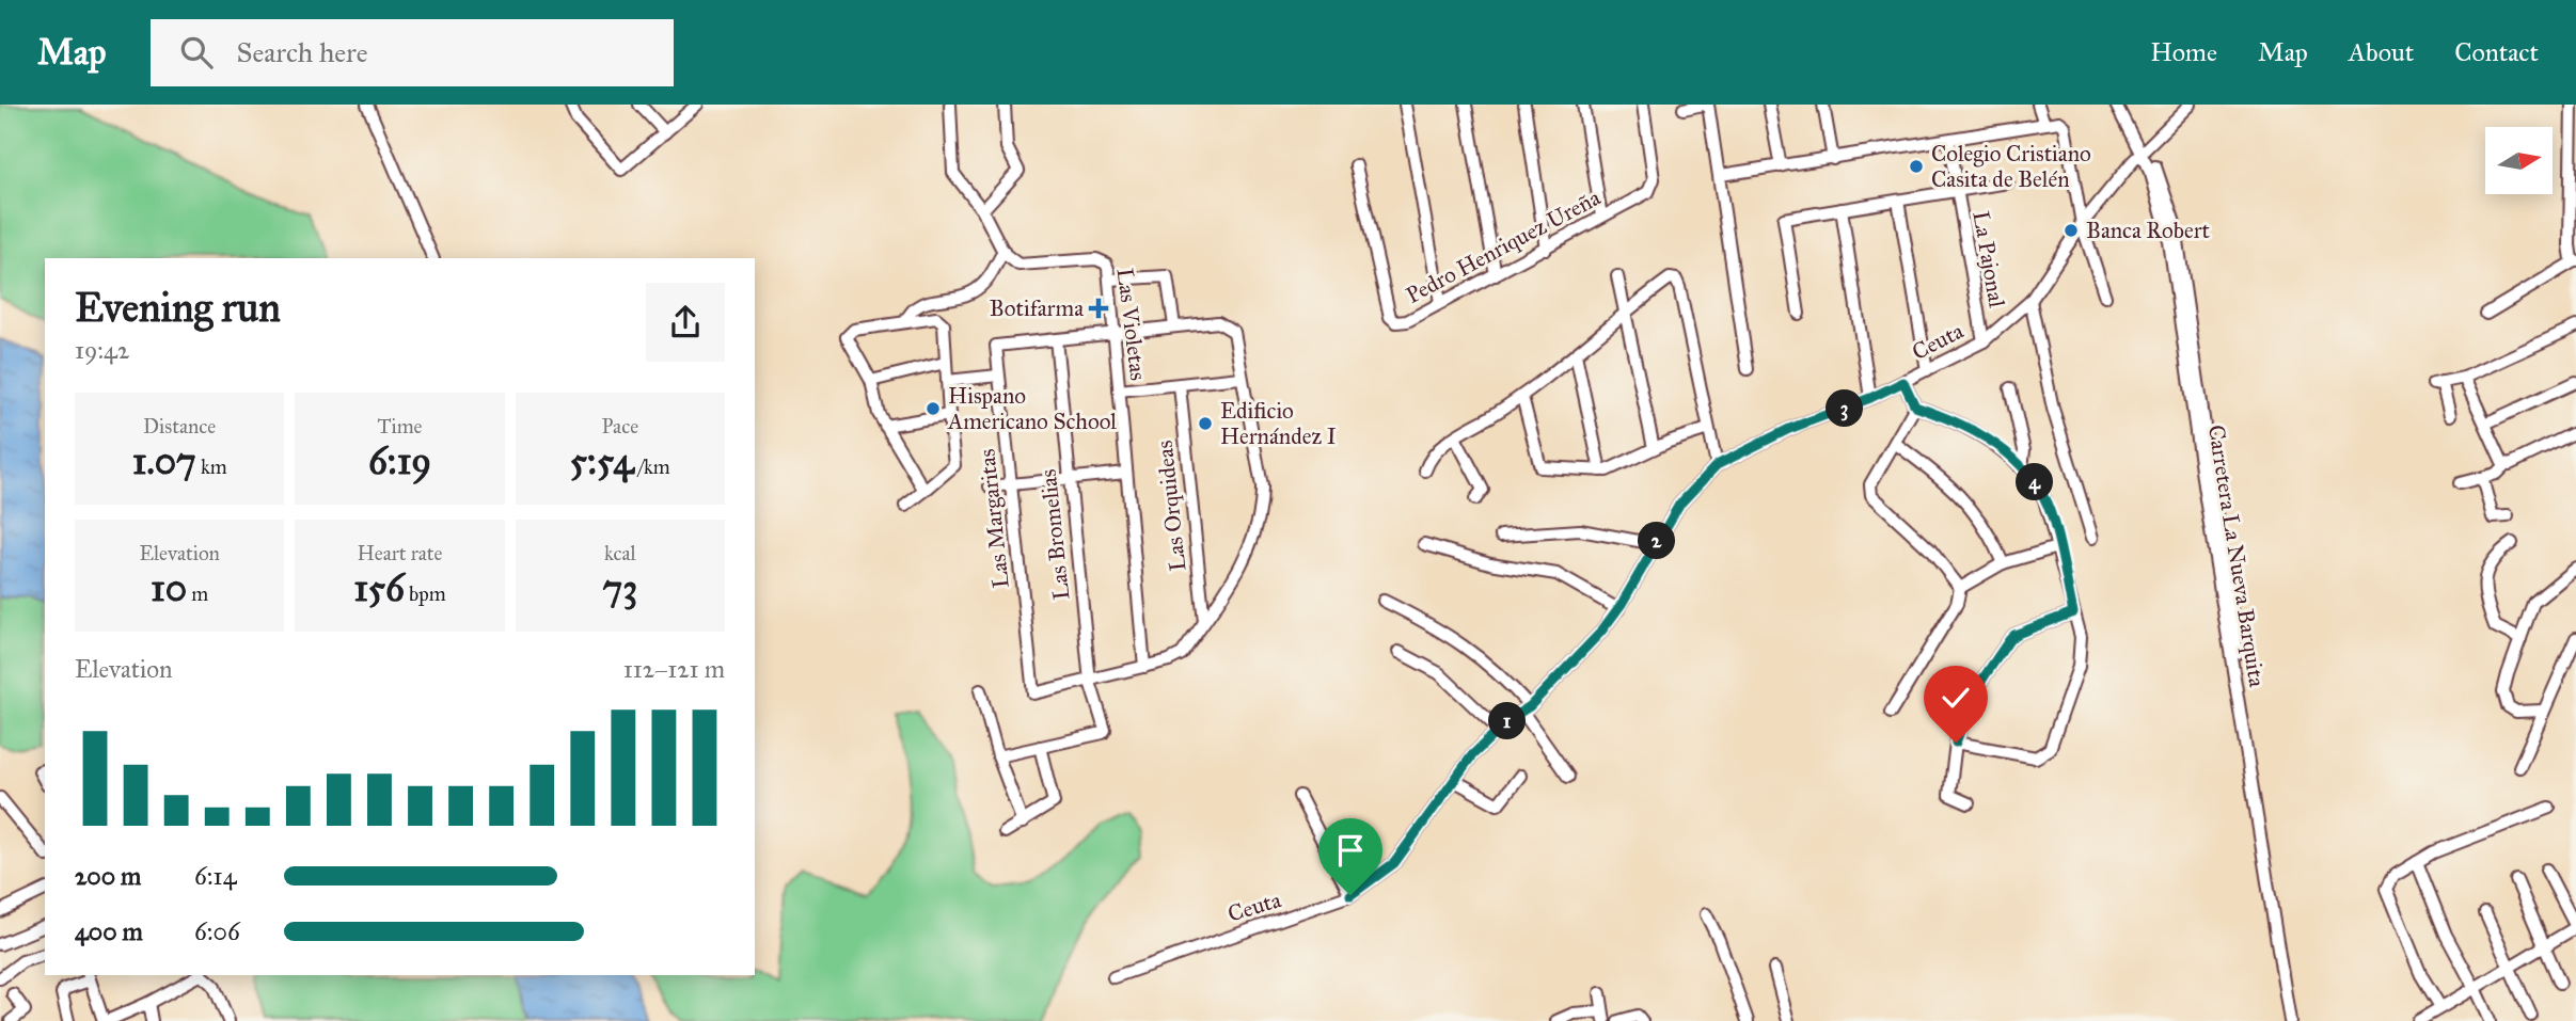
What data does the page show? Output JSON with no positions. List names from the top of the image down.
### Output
{
  "streets": {
    "street": [
      "Pedro Henriquez Ureña",
      "La Pajonal",
      "Las Violetas",
      "Ceuta",
      "Las Orquideas",
      "Las Margaritas",
      "Las Bromelias",
      "Carretera La Nueva Barquita"
    ]
  },
  "crossings": [
    ["La Pajonal", "Ceuta"],
    ["Ceuta", "Carretera La Nueva Barquita"],
    ["Las Margaritas", "Las Bromelias"]
  ],
  "places": {
    "other": [
      "Colegio Cristiano Casita de Belén",
      "Banca Robert",
      "Hispano Americano School",
      "Edificio Hernández I"
    ],
    "health": ["Botifarma"]
  },
  "north": "right",
  "page": {
    "header": "Map",
    "search": "Search here",
    "nav": [
      "Home",
      "Map",
      "About",
      "Contact"
    ],
    "heading": ["Evening run", "19:42"],
    "stats": [
      ["Distance", "1.07 km"],
      ["Time", "6:19"],
      ["Pace", "5:54 /km"],
      ["Elevation", "10 m"],
      ["Heart rate", "156 bpm"],
      ["kcal", "73"]
    ],
    "pins": [
      "3",
      "4",
      "2",
      "1"
    ],
    "chart": ["Elevation", "112–121 m"],
    "list": [
      {
        "name": "200 m",
        "note": "6:14"
      },
      {
        "name": "400 m",
        "note": "6:06"
      }
    ]
  }
}
